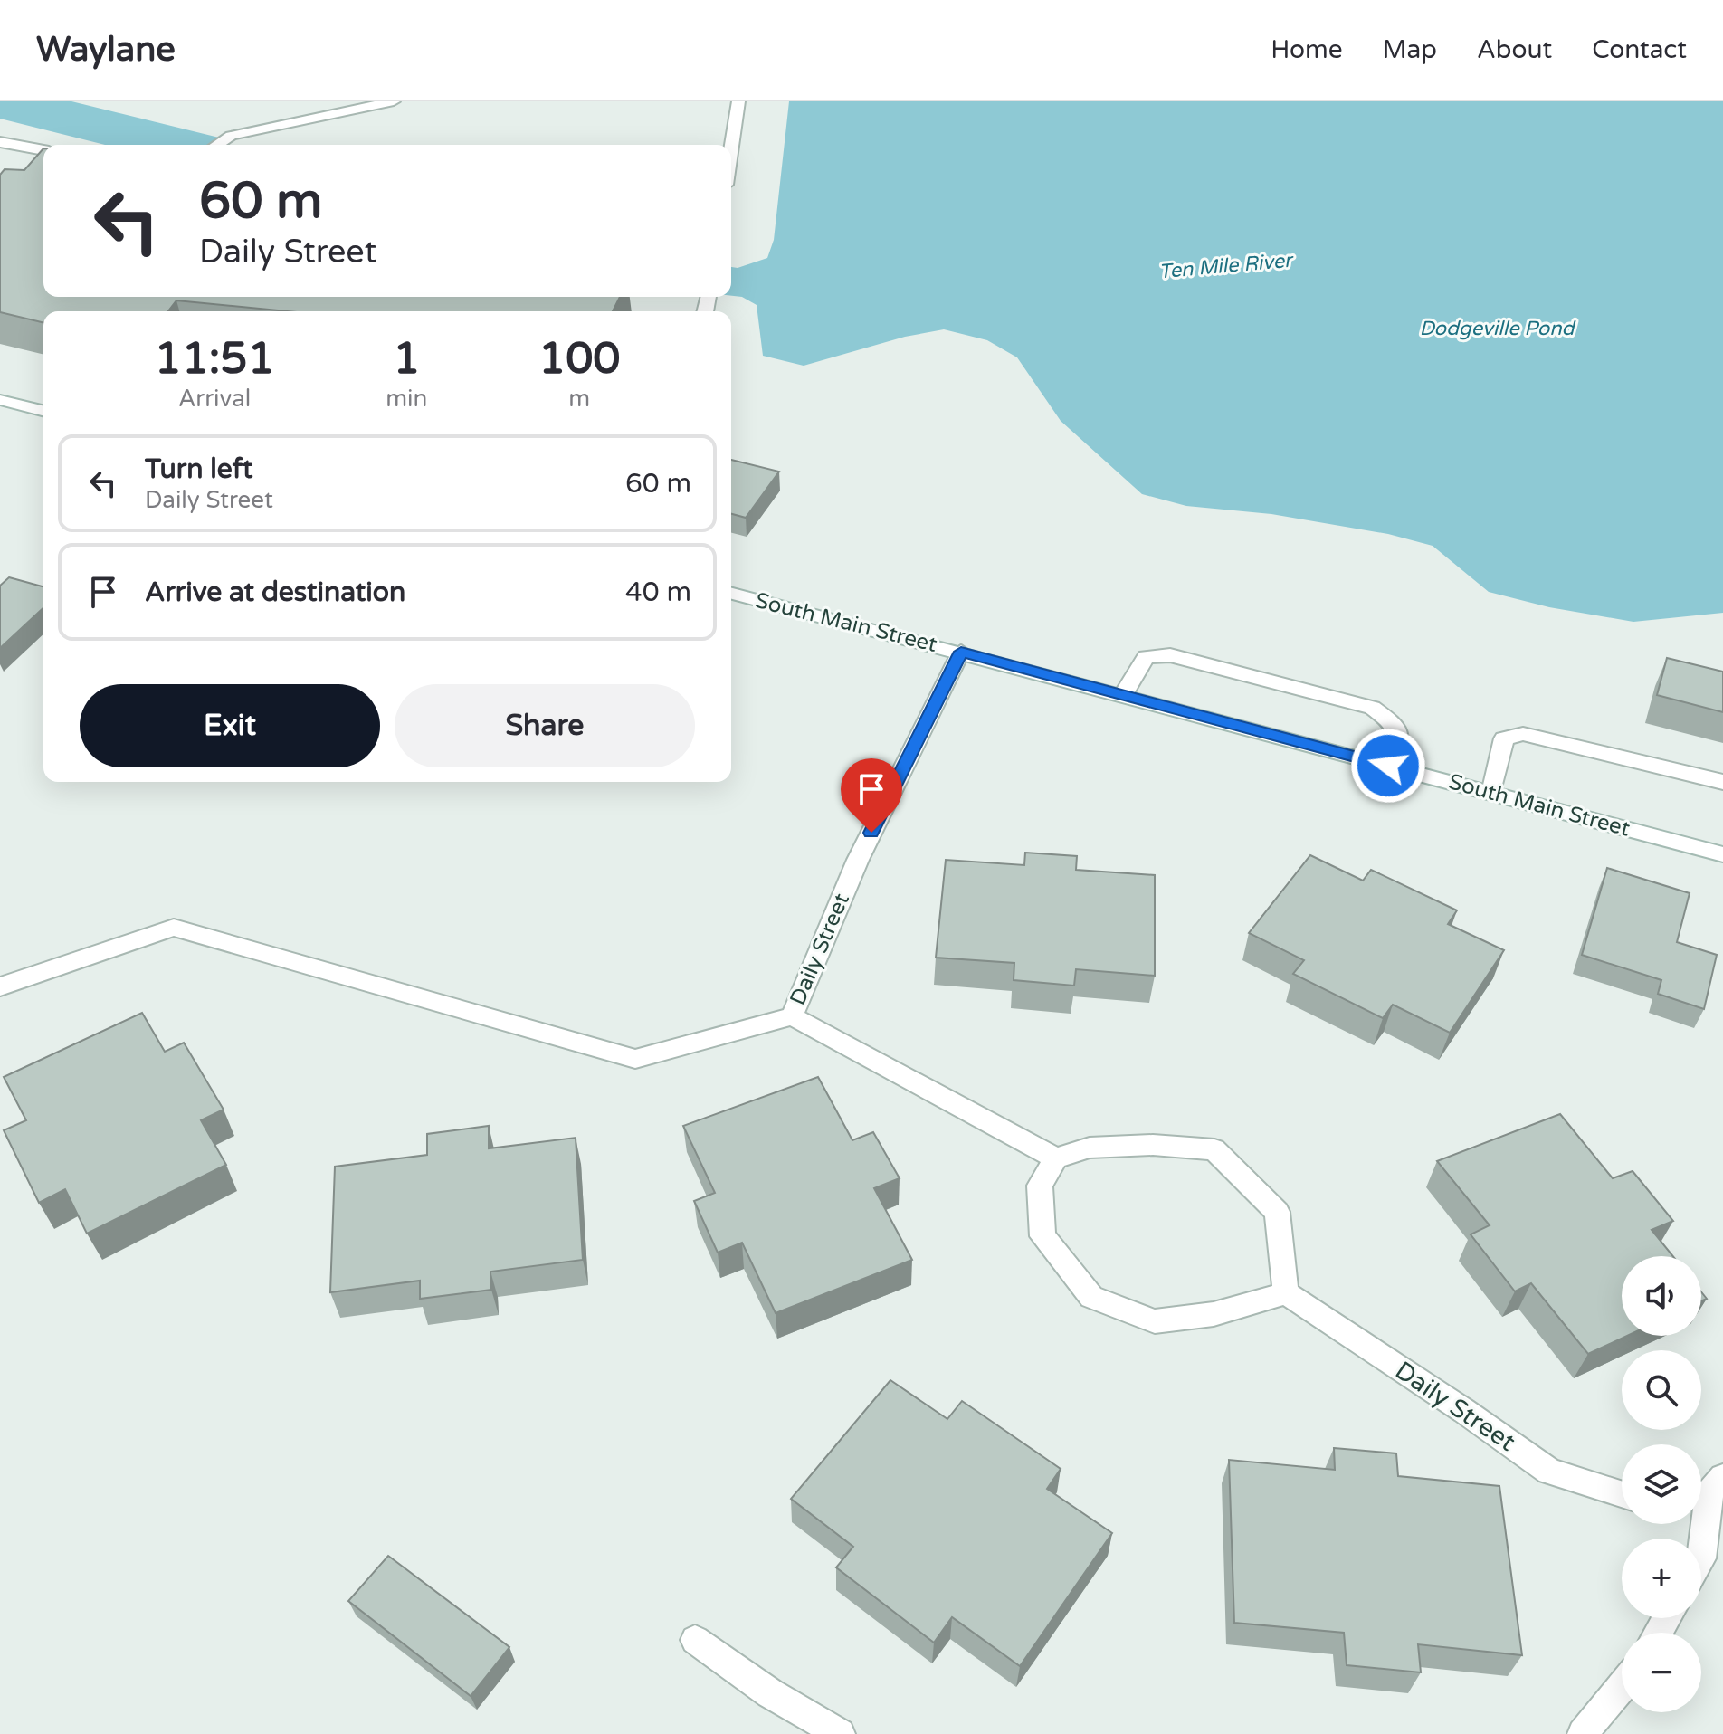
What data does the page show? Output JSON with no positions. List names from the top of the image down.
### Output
{
  "streets": {
    "street": ["South Main Street", "Daily Street"]
  },
  "crossings": [
    ["South Main Street", "Daily Street"]
  ],
  "water": ["Ten Mile River", "Dodgeville Pond"],
  "page": {
    "header": "Waylane",
    "nav": [
      "Home",
      "Map",
      "About",
      "Contact"
    ],
    "turn": ["60 m", "Daily Street"],
    "eta": [
      "11:51",
      "Arrival",
      "1",
      "min",
      "100",
      "m"
    ],
    "list": [
      {
        "name": "Turn left",
        "note": "Daily Street",
        "value": "60 m"
      },
      {
        "name": "Arrive at destination",
        "value": "40 m"
      }
    ],
    "buttons": ["Exit", "Share"],
    "map_buttons": ["+", "−"]
  }
}
